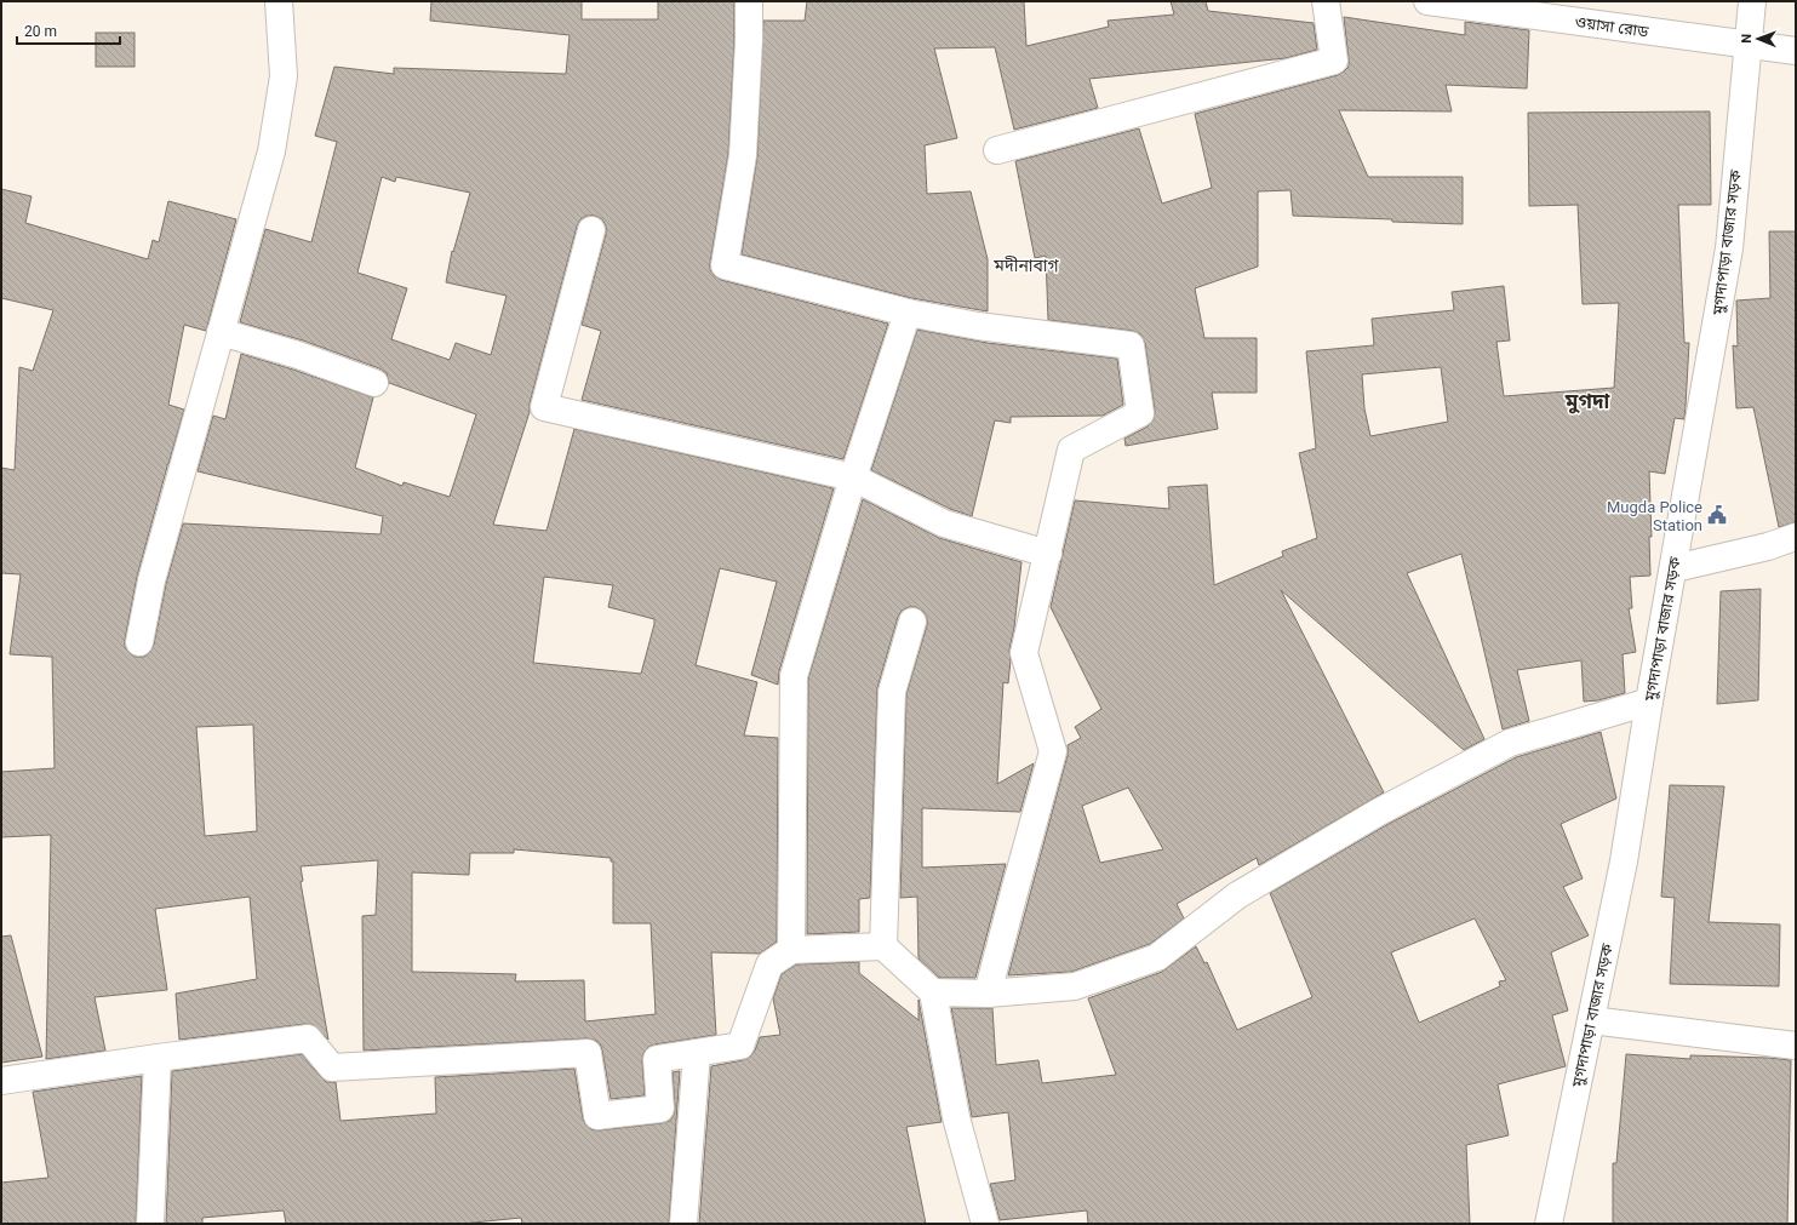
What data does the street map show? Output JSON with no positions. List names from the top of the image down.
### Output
{
  "streets": {
    "street": ["ওয়াসা রোড", "মুগদাপাড়া বাজার সড়ক"]
  },
  "crossings": [
    ["ওয়াসা রোড", "মুগদাপাড়া বাজার সড়ক"]
  ],
  "districts": ["মদীনাবাগ", "মুগদা"],
  "places": {
    "public building": ["Mugda Police Station"]
  },
  "scale_bar": "20 m",
  "north": "left"
}
